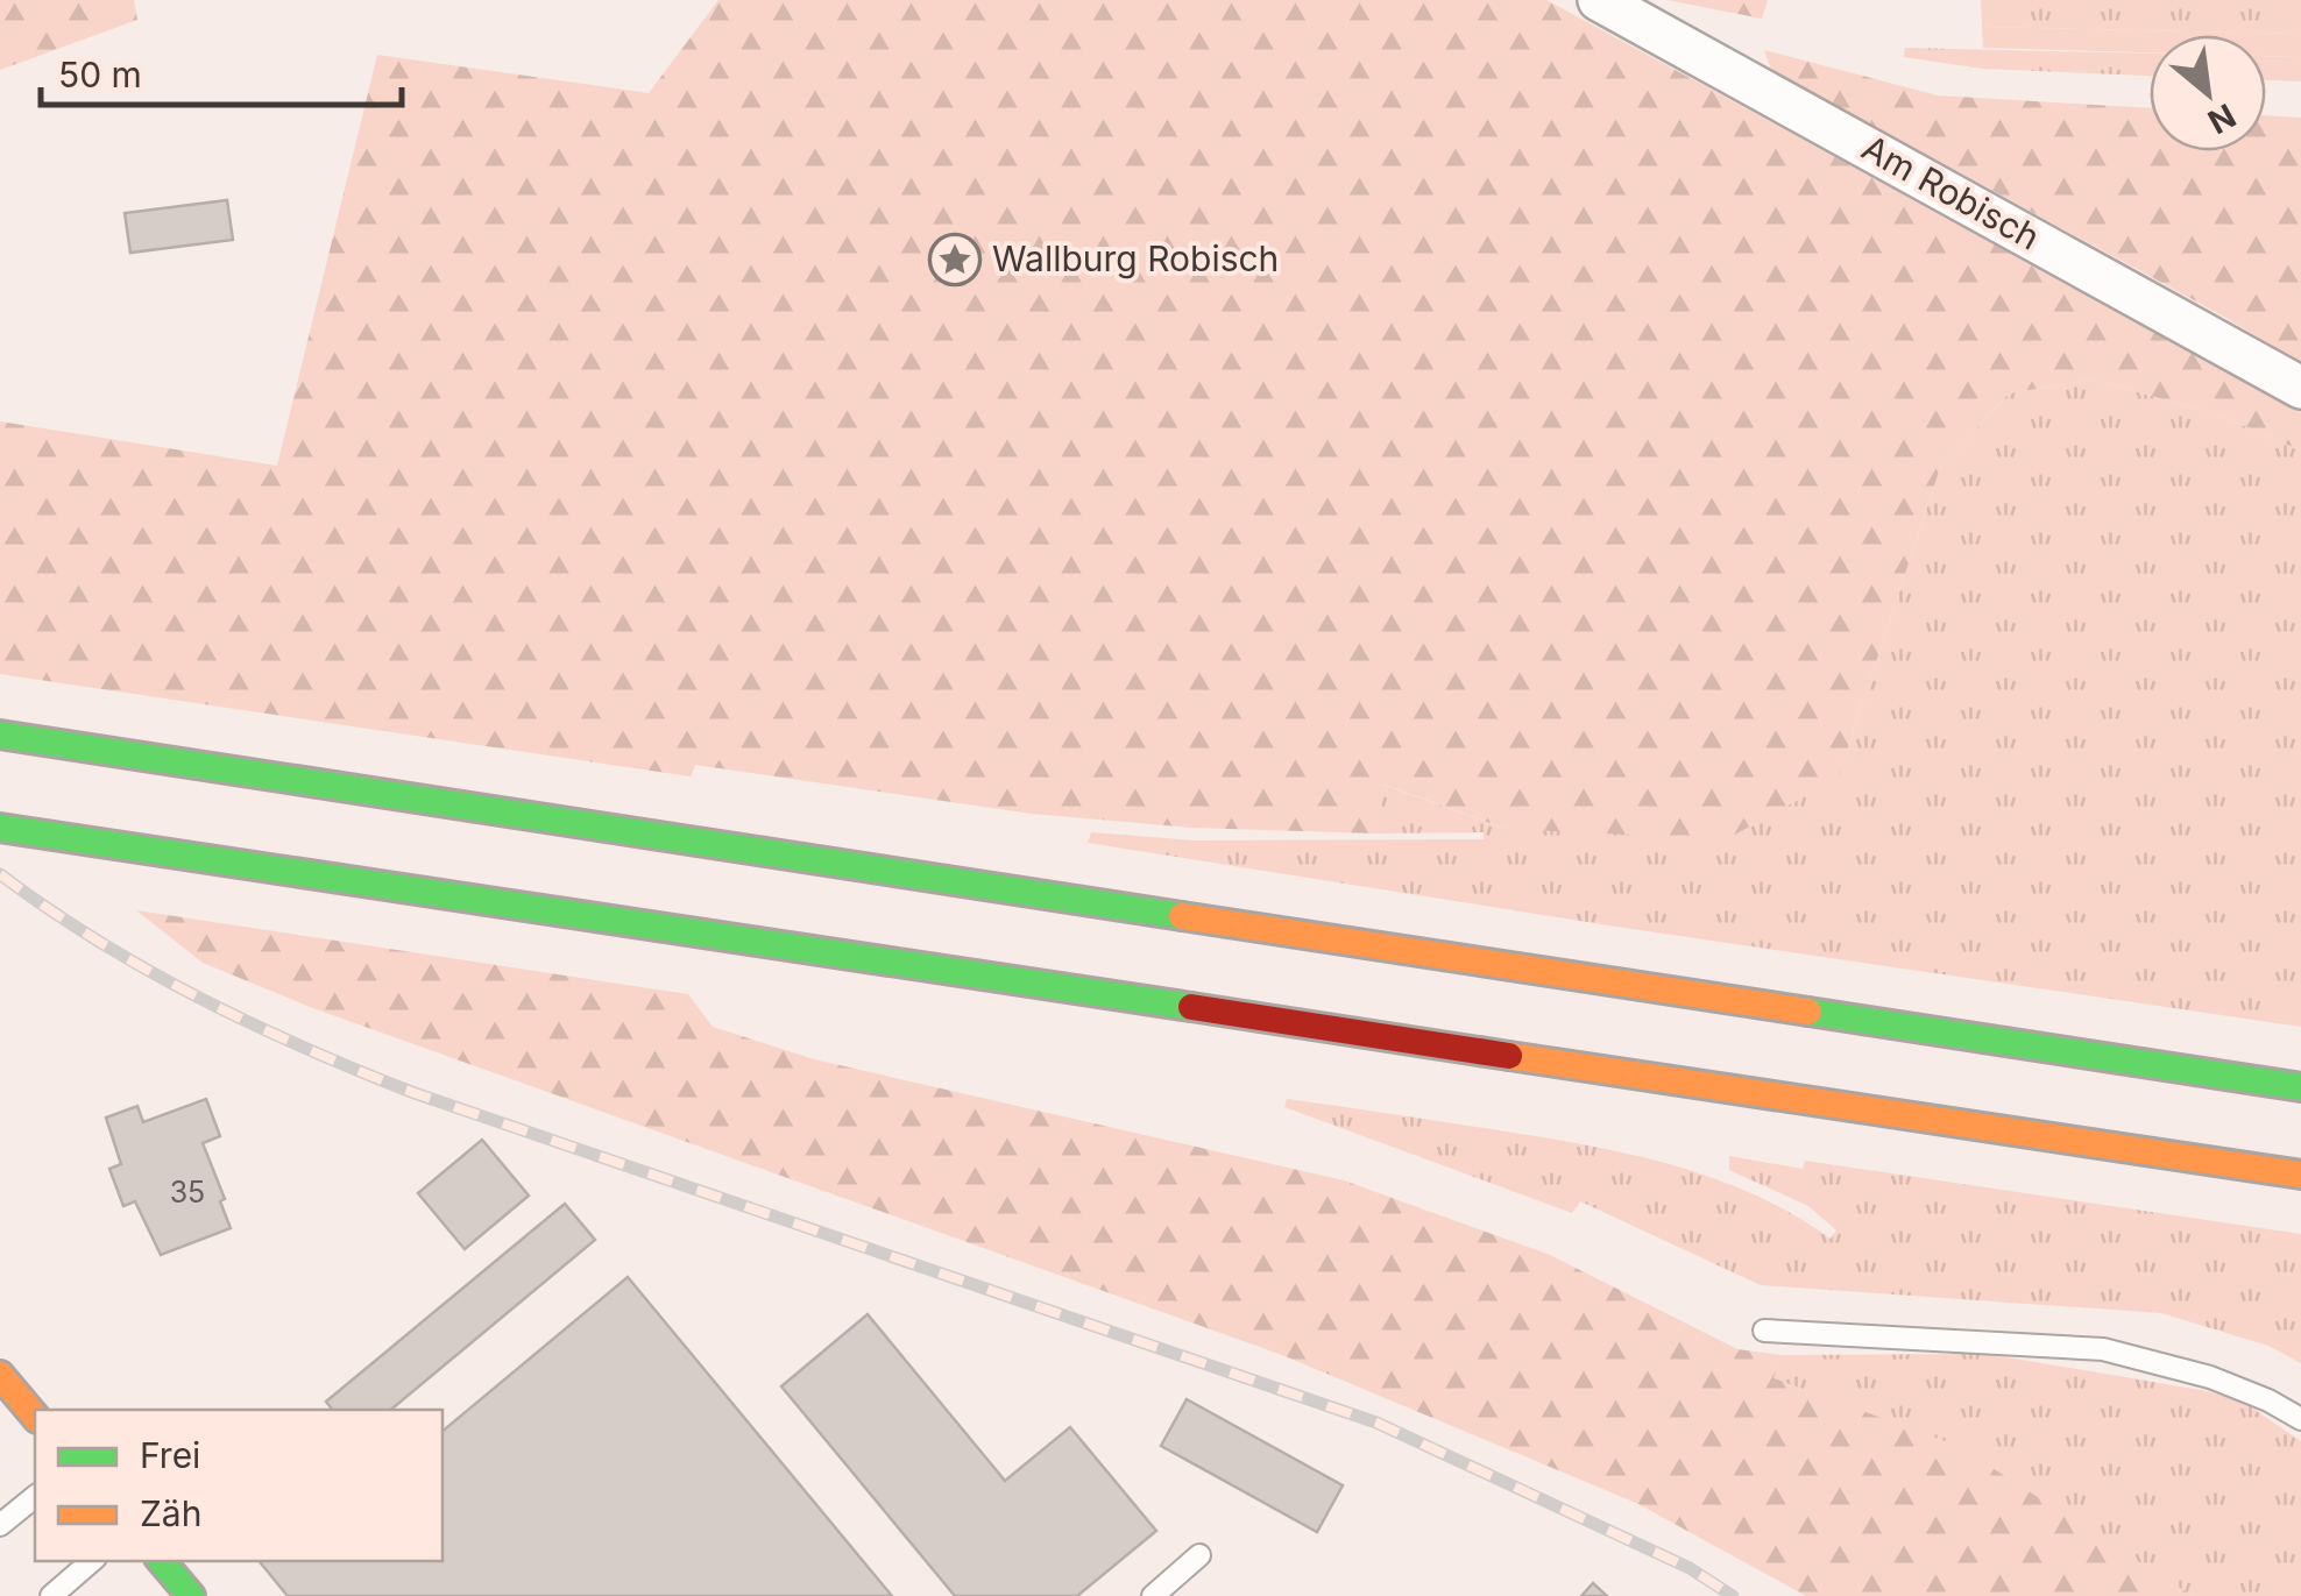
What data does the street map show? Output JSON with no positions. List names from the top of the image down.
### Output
{
  "streets": {
    "street": ["Am Robisch"]
  },
  "places": {
    "place": ["Wallburg Robisch"]
  },
  "house_numbers": ["35"],
  "legend": ["Frei", "Zäh"],
  "scale_bar": "50 m",
  "north": "bottom right"
}
